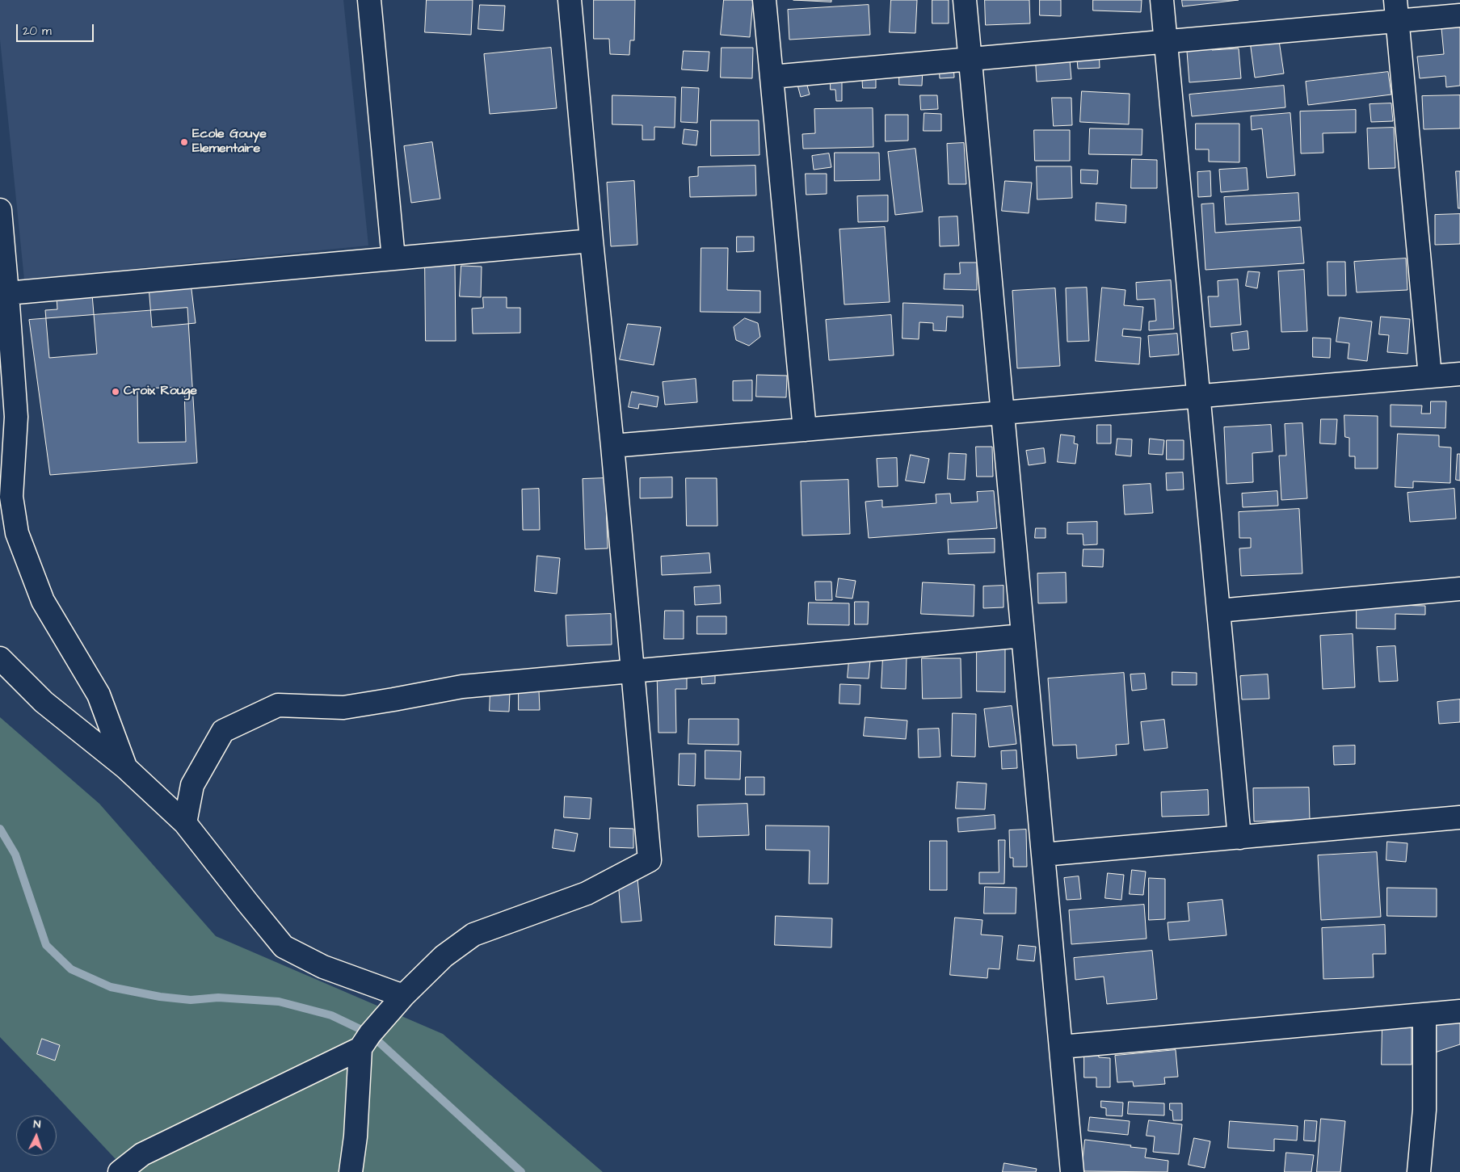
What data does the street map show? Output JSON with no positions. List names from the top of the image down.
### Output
{
  "places": ["Ecole Gouye Elementaire", "Croix Rouge"],
  "scale_bar": "20 m",
  "north": "top"
}
